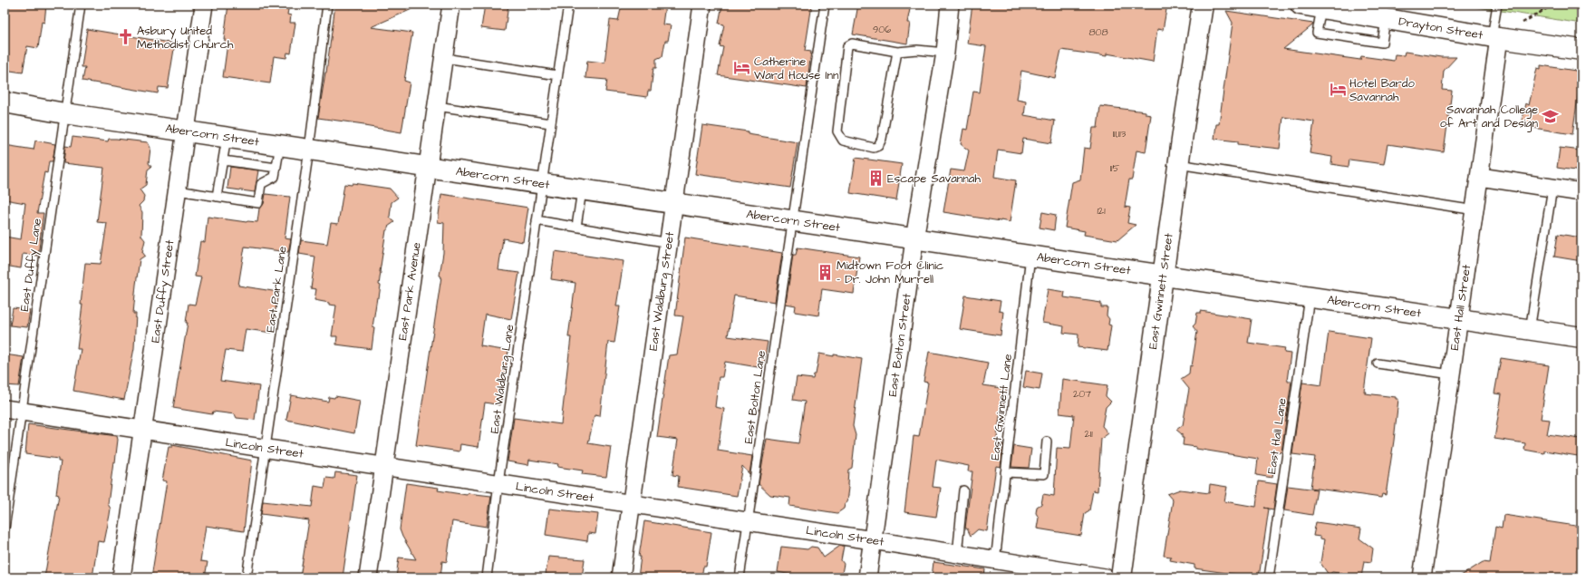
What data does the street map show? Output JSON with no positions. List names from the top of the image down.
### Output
{
  "streets": {
    "street": [
      "Drayton Street",
      "Abercorn Street",
      "East Duffy Street",
      "East Park Avenue",
      "East Waldburg Street",
      "East Gwinnett Street",
      "East Hall Street",
      "East Bolton Street",
      "Lincoln Street"
    ],
    "lane": [
      "East Duffy Lane",
      "East Park Lane",
      "East Waldburg Lane",
      "East Bolton Lane",
      "East Gwinnett Lane",
      "East Hall Lane"
    ]
  },
  "crossings": [
    ["Drayton Street", "East Hall Street"],
    ["Abercorn Street", "East Duffy Lane"],
    ["Abercorn Street", "East Park Lane"],
    ["Abercorn Street", "East Duffy Street"],
    ["Abercorn Street", "East Park Avenue"],
    ["Abercorn Street", "East Waldburg Street"],
    ["Abercorn Street", "East Gwinnett Street"],
    ["Abercorn Street", "East Hall Street"],
    ["Abercorn Street", "East Bolton Street"],
    ["Abercorn Street", "East Waldburg Lane"],
    ["Abercorn Street", "East Bolton Lane"],
    ["Abercorn Street", "East Gwinnett Lane"],
    ["Abercorn Street", "East Hall Lane"],
    ["East Duffy Lane", "Lincoln Street"],
    ["East Park Lane", "Lincoln Street"],
    ["East Duffy Street", "Lincoln Street"],
    ["East Park Avenue", "Lincoln Street"],
    ["East Waldburg Street", "Lincoln Street"],
    ["East Bolton Street", "Lincoln Street"],
    ["East Waldburg Lane", "Lincoln Street"],
    ["East Bolton Lane", "Lincoln Street"],
    ["East Gwinnett Lane", "Lincoln Street"]
  ],
  "places": {
    "church": ["Asbury United Methodist Church"],
    "hotel": ["Catherine Ward House Inn", "Hotel Bardo Savannah"],
    "school or university": ["Savannah College of Art and Design"],
    "building": ["Escape Savannah", "Midtown Foot Clinic - Dr. John Murrell"]
  },
  "house_numbers": [
    "906",
    "808",
    "111,113",
    "115",
    "121",
    "207",
    "211"
  ]
}
